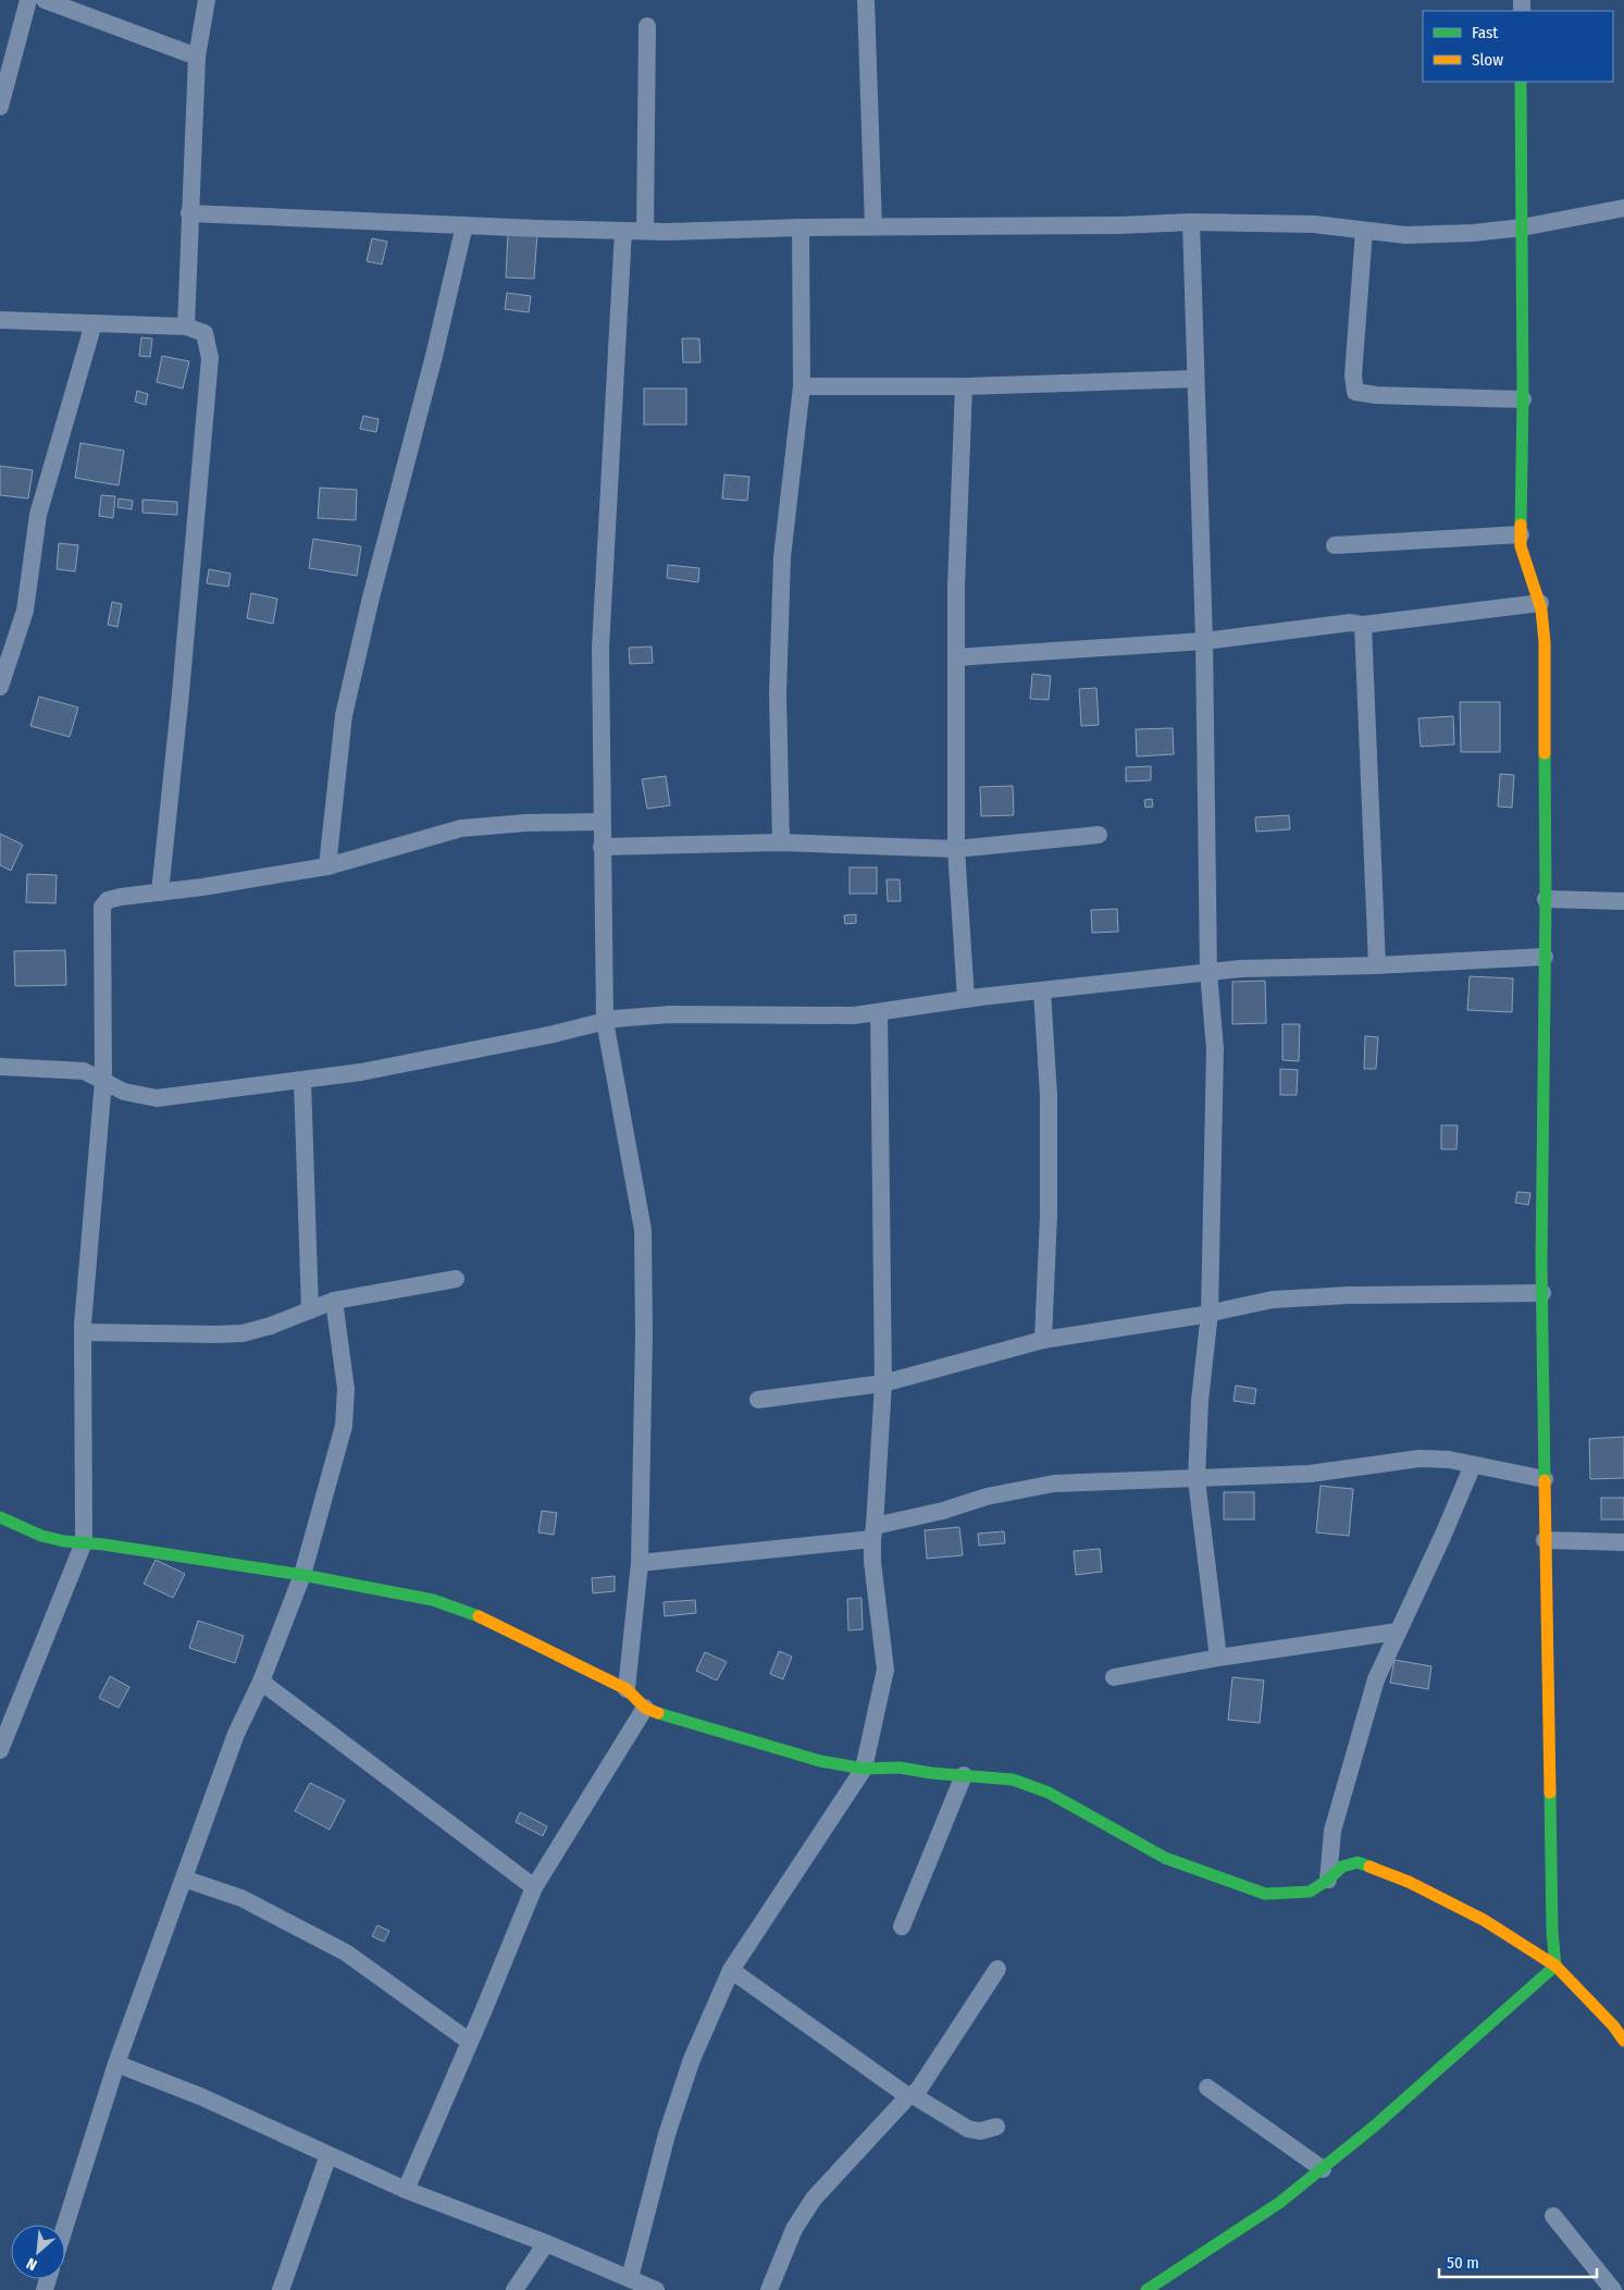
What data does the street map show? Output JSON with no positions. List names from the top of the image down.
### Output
{
  "legend": ["Fast", "Slow"],
  "scale_bar": "50 m",
  "north": "bottom left"
}
